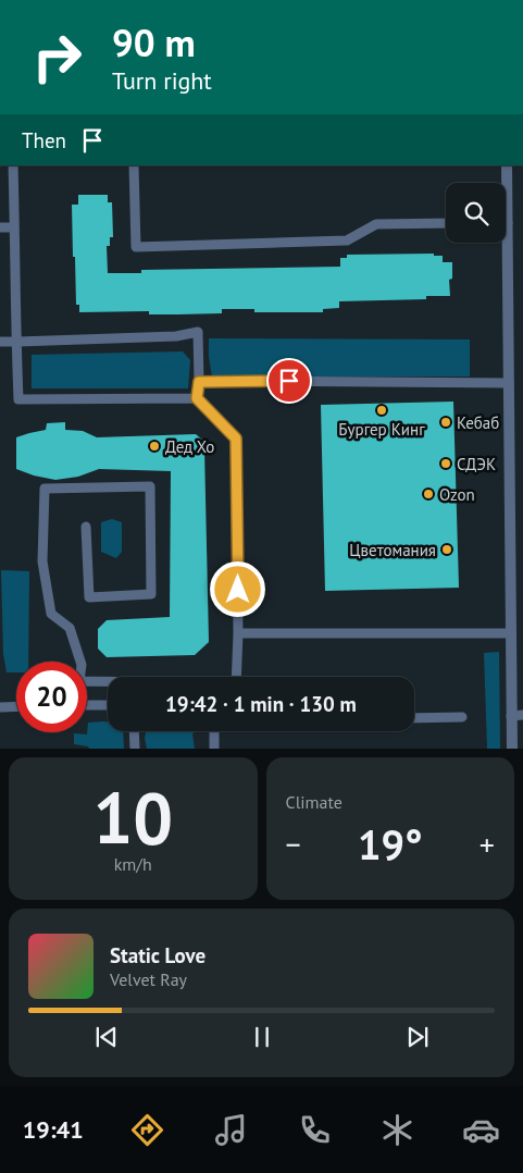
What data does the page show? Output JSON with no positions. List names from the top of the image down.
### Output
{
  "places": [
    "Бургер Кинг",
    "Кебаб",
    "Дед Хо",
    "СДЭК",
    "Ozon",
    "Цветомания"
  ],
  "page": {
    "turn": ["90 m", "Turn right"],
    "then": "Then",
    "limit": "20",
    "trip": "19:42 · 1 min · 130 m",
    "tile": [
      ["10", "km/h"],
      "Climate"
    ],
    "heat": ["−", "19°", "+"],
    "song": ["Static Love", "Velvet Ray"],
    "tabs": "19:41"
  }
}
